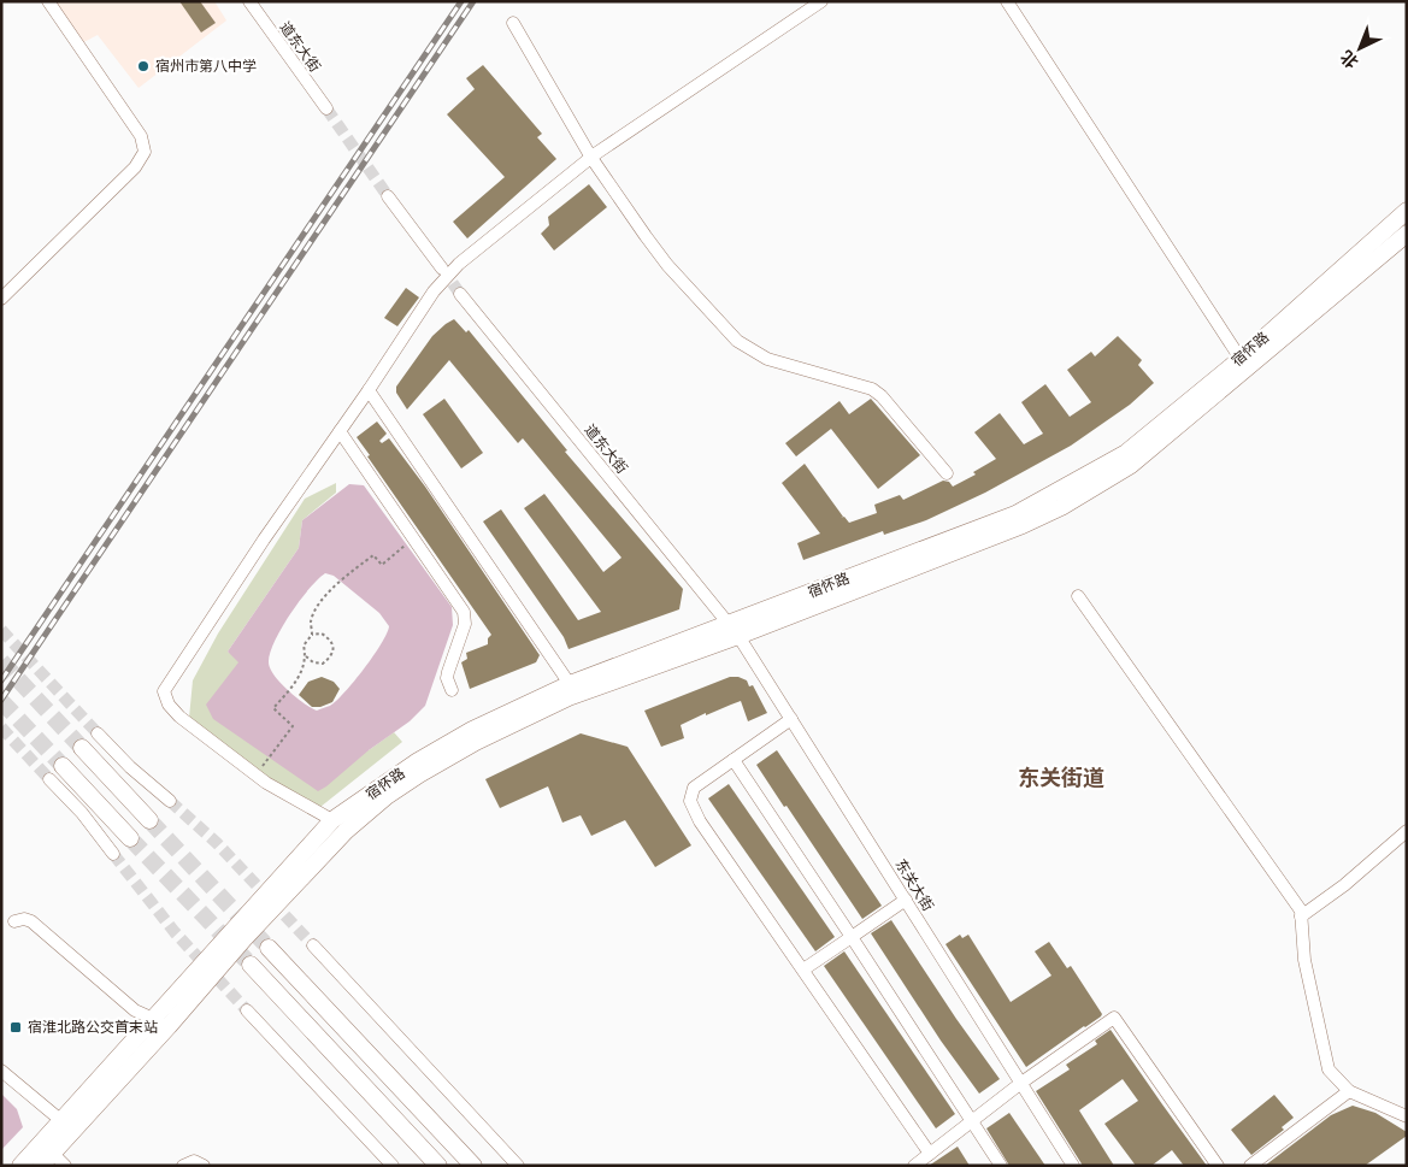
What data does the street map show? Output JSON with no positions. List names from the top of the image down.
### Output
{
  "streets": {
    "main road": ["宿怀路"],
    "street": ["道东大街", "东关大街"]
  },
  "crossings": [
    ["道东大街", "宿怀路"],
    ["道东大街", "东关大街"],
    ["宿怀路", "东关大街"]
  ],
  "districts": ["东关街道"],
  "places": {
    "other": ["宿州市第八中学"],
    "transit": ["宿淮北路公交首末站"]
  },
  "north": "bottom left"
}
